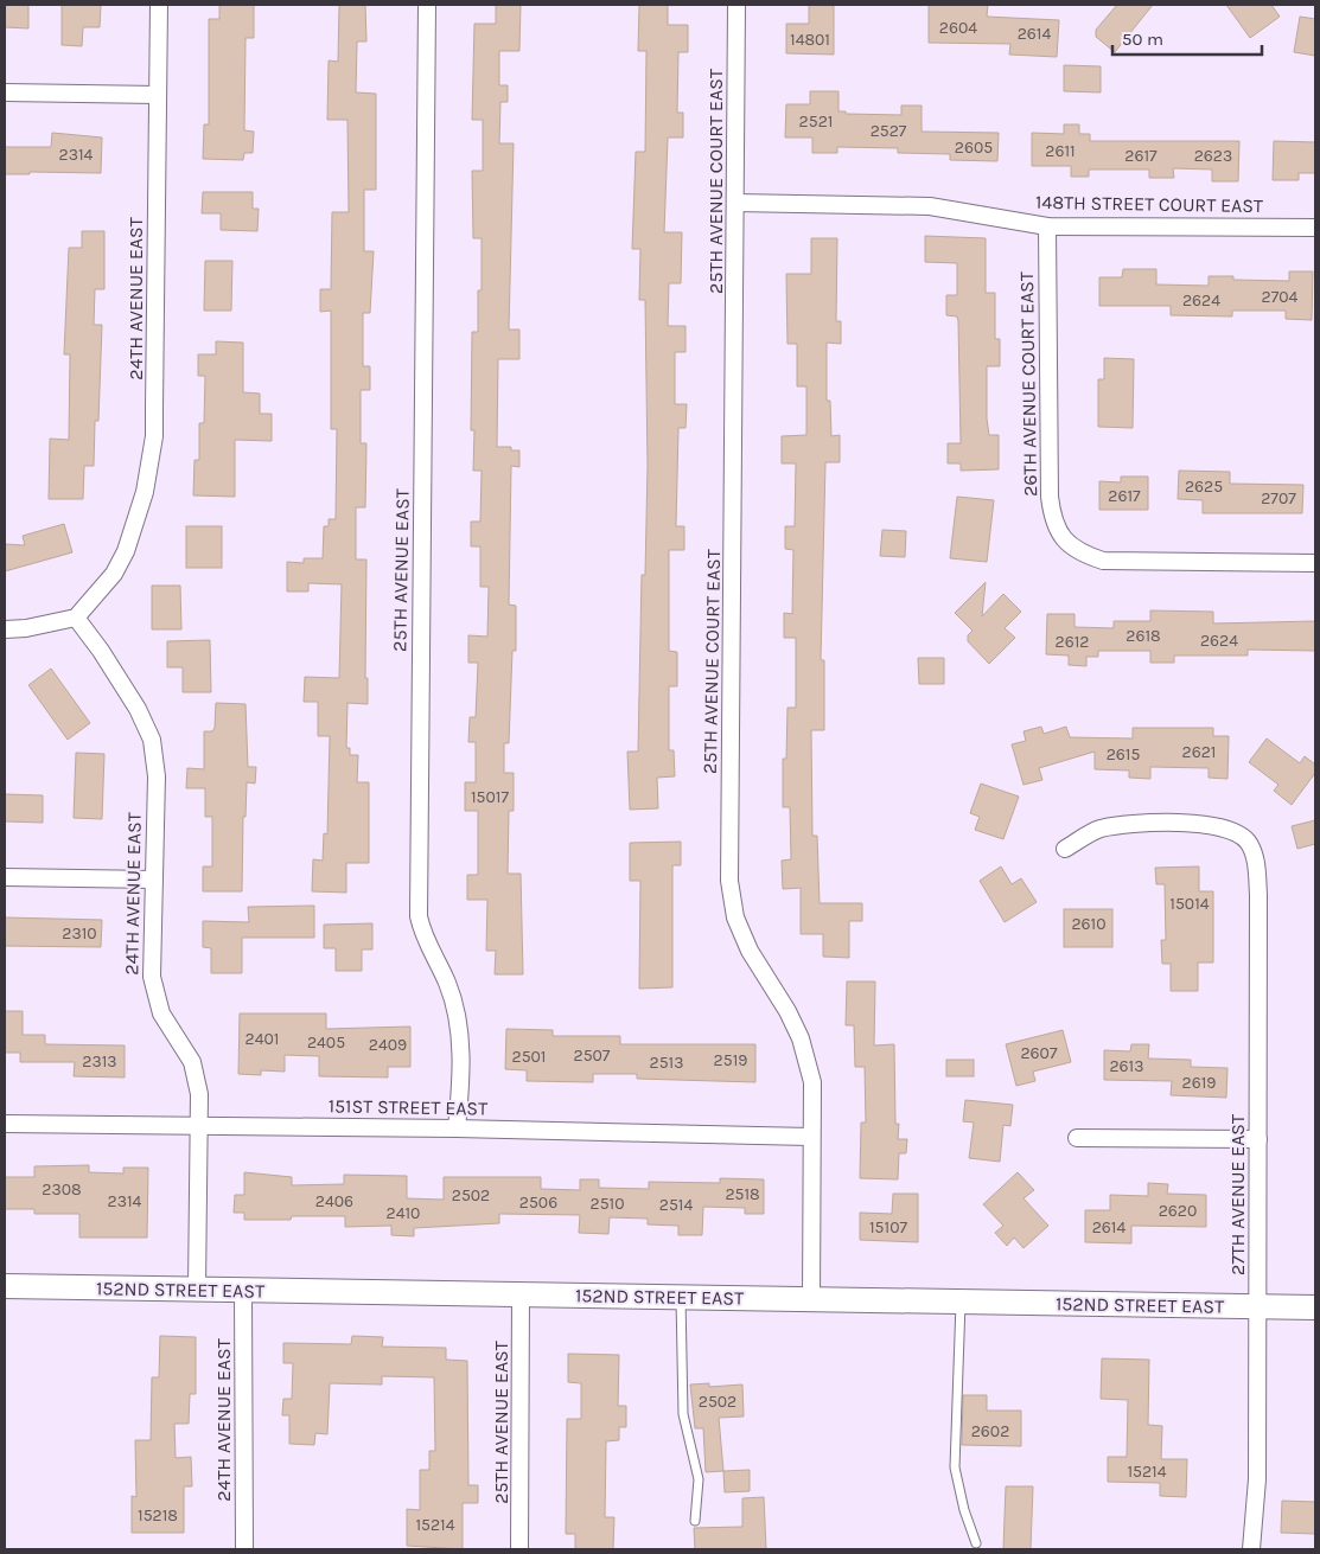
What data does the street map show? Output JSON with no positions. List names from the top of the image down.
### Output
{
  "streets": {
    "main road": ["152ND STREET EAST"],
    "street": [
      "25TH AVENUE COURT EAST",
      "148TH STREET COURT EAST",
      "24TH AVENUE EAST",
      "26TH AVENUE COURT EAST",
      "25TH AVENUE EAST",
      "151ST STREET EAST",
      "27TH AVENUE EAST"
    ]
  },
  "crossings": [
    ["25TH AVENUE COURT EAST", "148TH STREET COURT EAST"],
    ["25TH AVENUE COURT EAST", "151ST STREET EAST"],
    ["25TH AVENUE COURT EAST", "152ND STREET EAST"],
    ["148TH STREET COURT EAST", "26TH AVENUE COURT EAST"],
    ["24TH AVENUE EAST", "151ST STREET EAST"],
    ["24TH AVENUE EAST", "152ND STREET EAST"],
    ["25TH AVENUE EAST", "151ST STREET EAST"],
    ["25TH AVENUE EAST", "152ND STREET EAST"],
    ["27TH AVENUE EAST", "152ND STREET EAST"]
  ],
  "house_numbers": [
    "2604",
    "2614",
    "14801",
    "2521",
    "2527",
    "2605",
    "2611",
    "2314",
    "2617",
    "2623",
    "2704",
    "2624",
    "2625",
    "2617",
    "2707",
    "2618",
    "2624",
    "2612",
    "2621",
    "2615",
    "15017",
    "15014",
    "2610",
    "2310",
    "2401",
    "2405",
    "2409",
    "2607",
    "2507",
    "2501",
    "2519",
    "2313",
    "2513",
    "2613",
    "2619",
    "2308",
    "2518",
    "2502",
    "2314",
    "2406",
    "2506",
    "2510",
    "2514",
    "2620",
    "2410",
    "15107",
    "2614",
    "2502",
    "2602",
    "15214",
    "15218",
    "15214"
  ],
  "scale_bar": "50 m"
}
